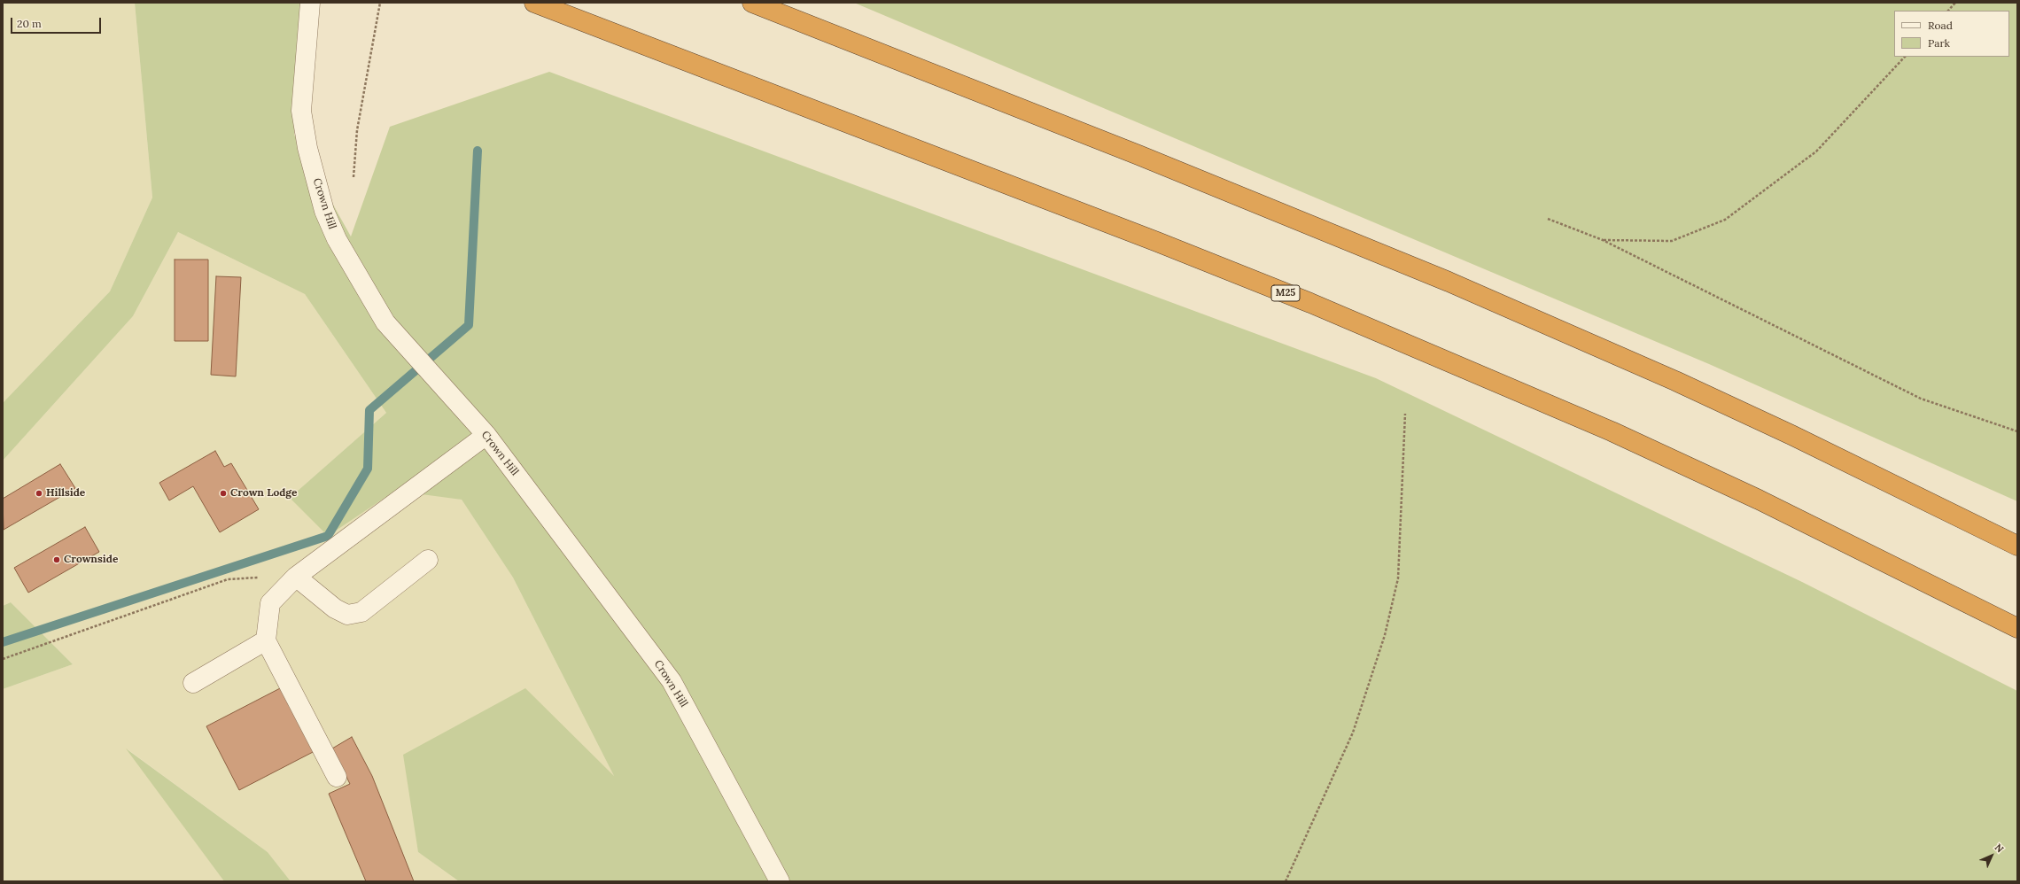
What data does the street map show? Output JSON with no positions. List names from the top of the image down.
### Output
{
  "streets": {
    "highway": ["M25"],
    "street": ["Crown Hill"]
  },
  "places": ["Hillside", "Crown Lodge", "Crownside"],
  "legend": ["Road", "Park"],
  "scale_bar": "20 m",
  "north": "top right"
}
